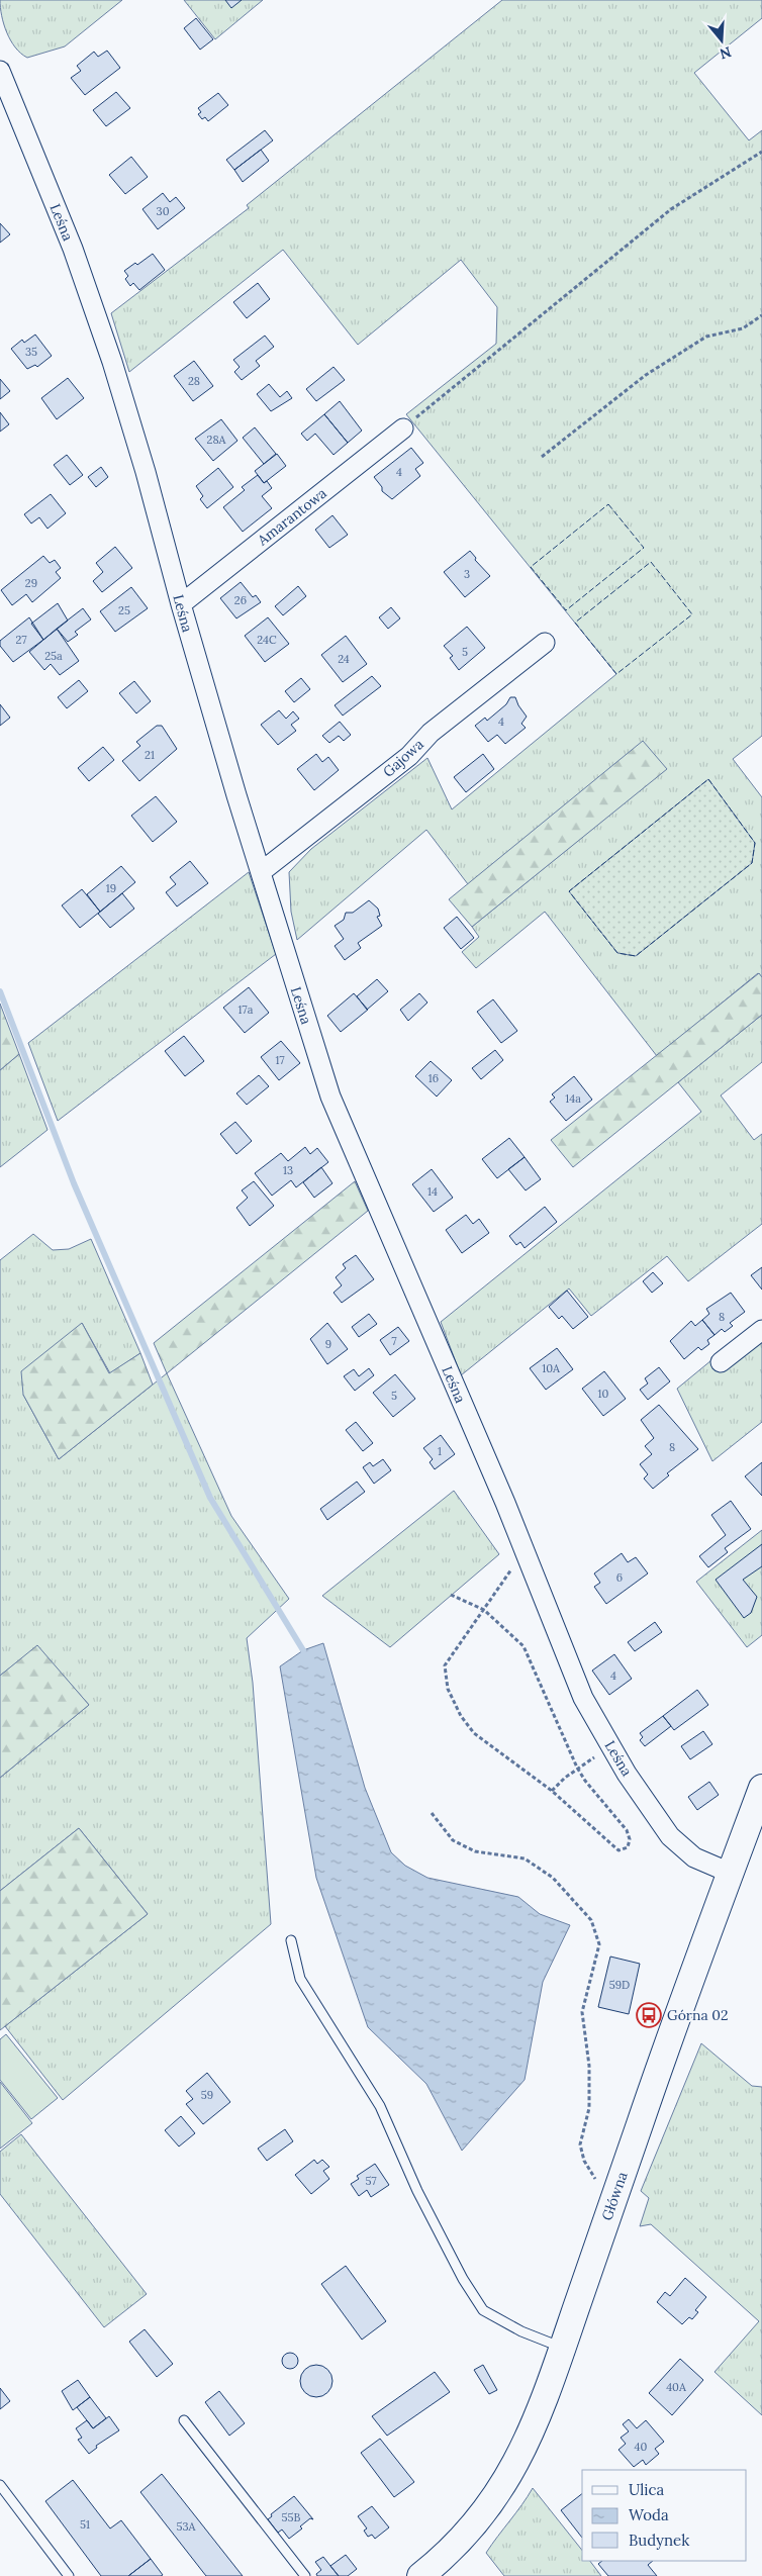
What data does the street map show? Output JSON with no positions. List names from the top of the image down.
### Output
{
  "streets": {
    "main road": ["Główna"],
    "street": ["Leśna", "Amarantowa", "Gajowa"]
  },
  "crossings": [
    ["Leśna", "Amarantowa"],
    ["Leśna", "Gajowa"],
    ["Leśna", "Główna"]
  ],
  "places": {
    "bus stop": ["Górna 02"]
  },
  "house_numbers": [
    "30",
    "35",
    "28",
    "28A",
    "4",
    "3",
    "29",
    "26",
    "25",
    "27",
    "24C",
    "5",
    "25a",
    "24",
    "4",
    "21",
    "19",
    "17a",
    "17",
    "16",
    "14a",
    "13",
    "14",
    "8",
    "7",
    "9",
    "10A",
    "10",
    "5",
    "8",
    "1",
    "6",
    "4",
    "59D",
    "59",
    "57",
    "40A",
    "40",
    "55B",
    "51",
    "53A"
  ],
  "legend": ["Ulica", "Woda", "Budynek"],
  "north": "bottom"
}
